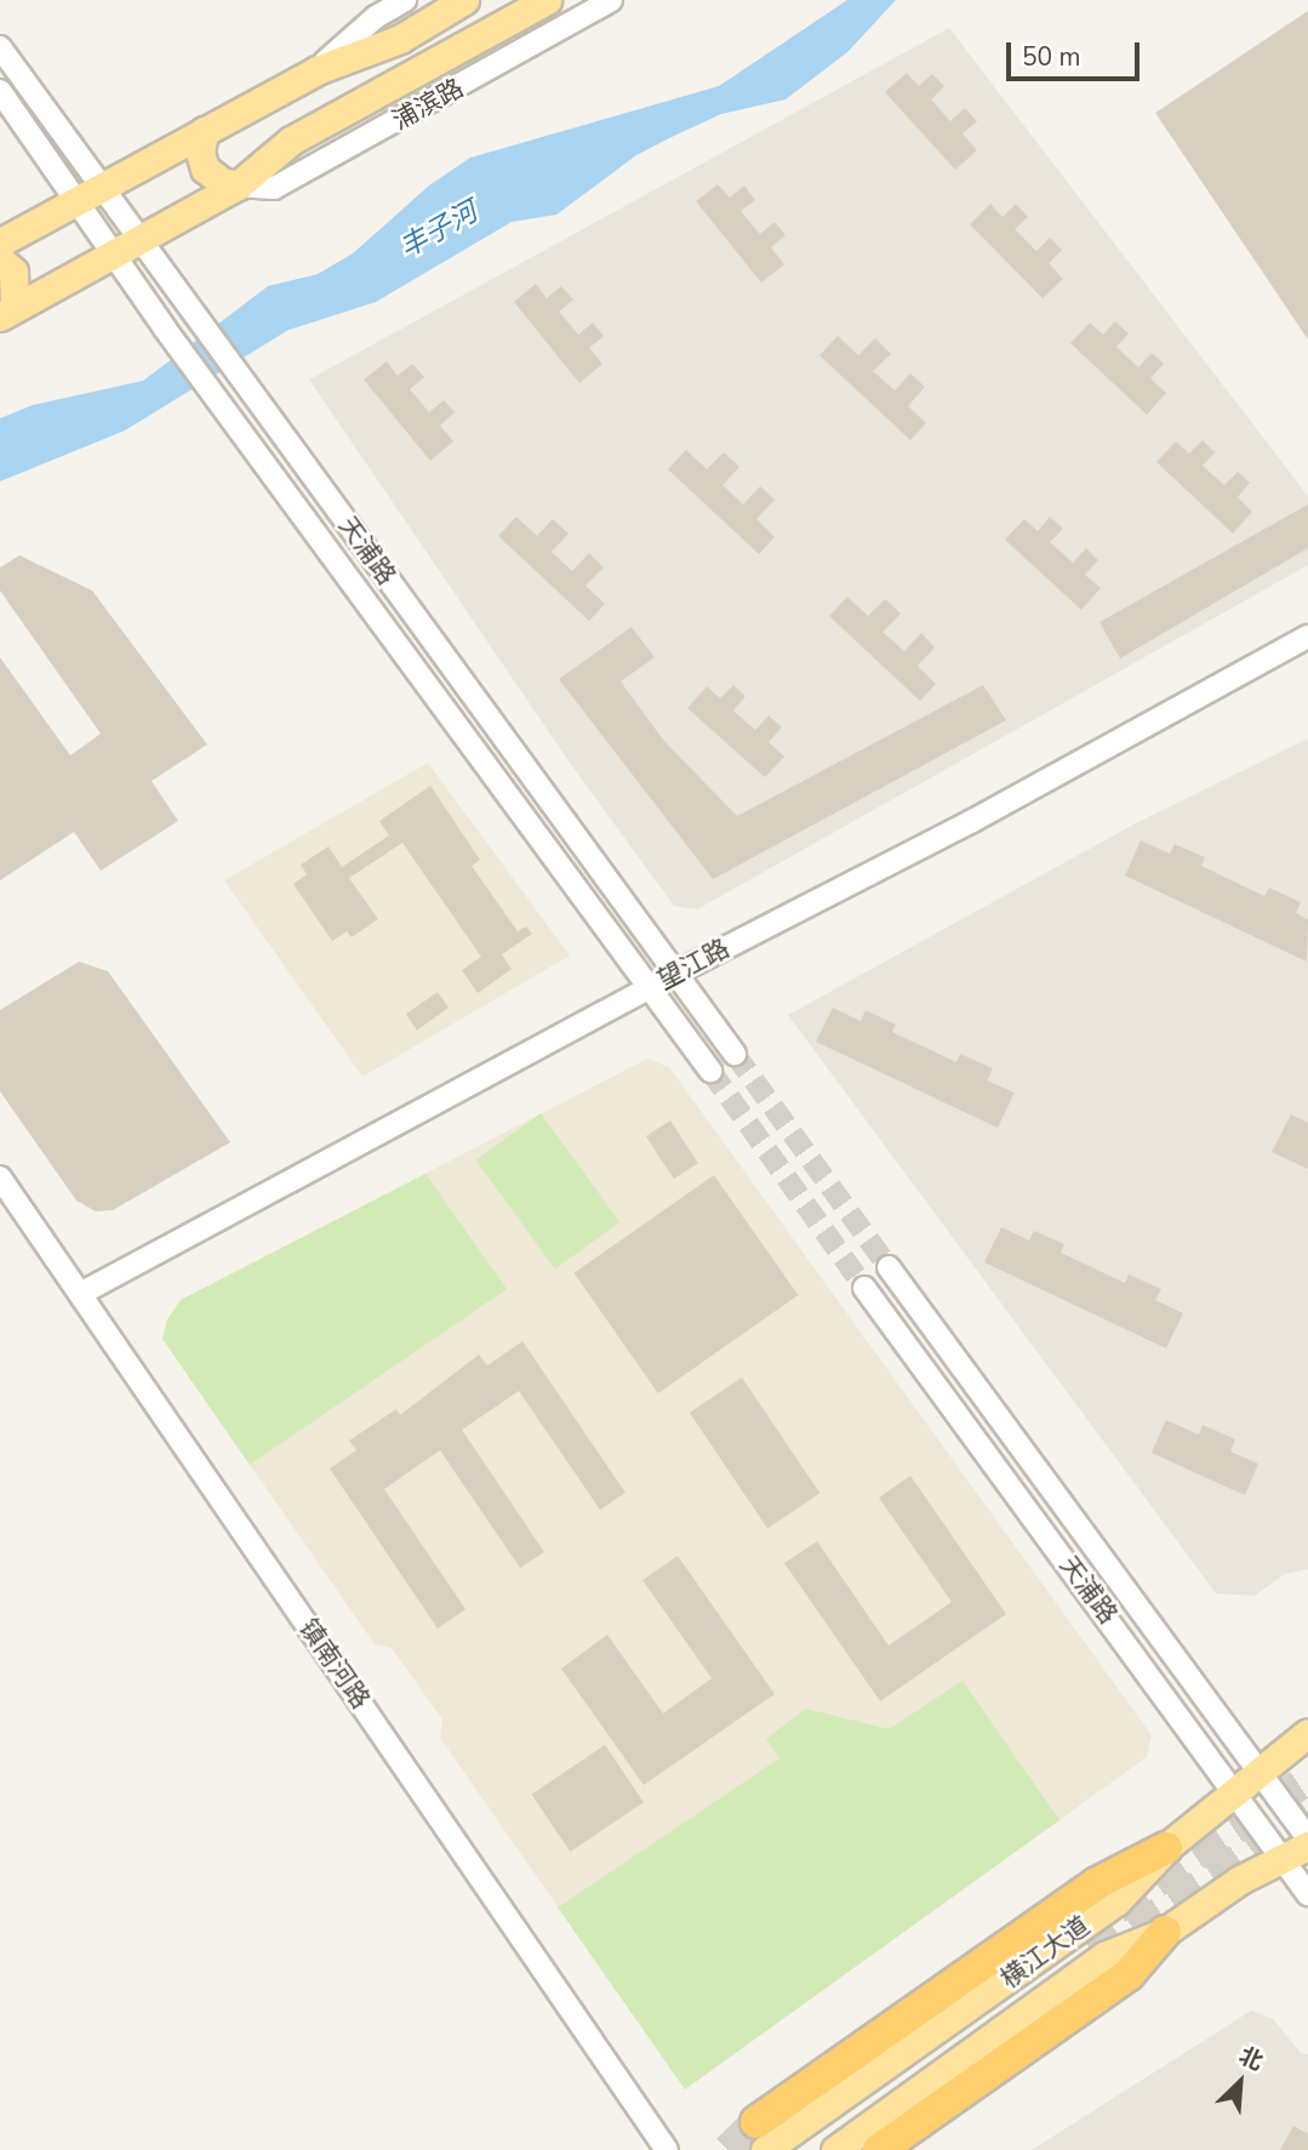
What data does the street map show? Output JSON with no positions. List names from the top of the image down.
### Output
{
  "streets": {
    "main road": ["浦滨路", "横江大道"],
    "street": ["天浦路", "望江路", "镇南河路"]
  },
  "crossings": [
    ["浦滨路", "天浦路"],
    ["天浦路", "望江路"],
    ["天浦路", "横江大道"],
    ["望江路", "镇南河路"]
  ],
  "water": ["丰子河"],
  "scale_bar": "50 m",
  "north": "top right"
}
